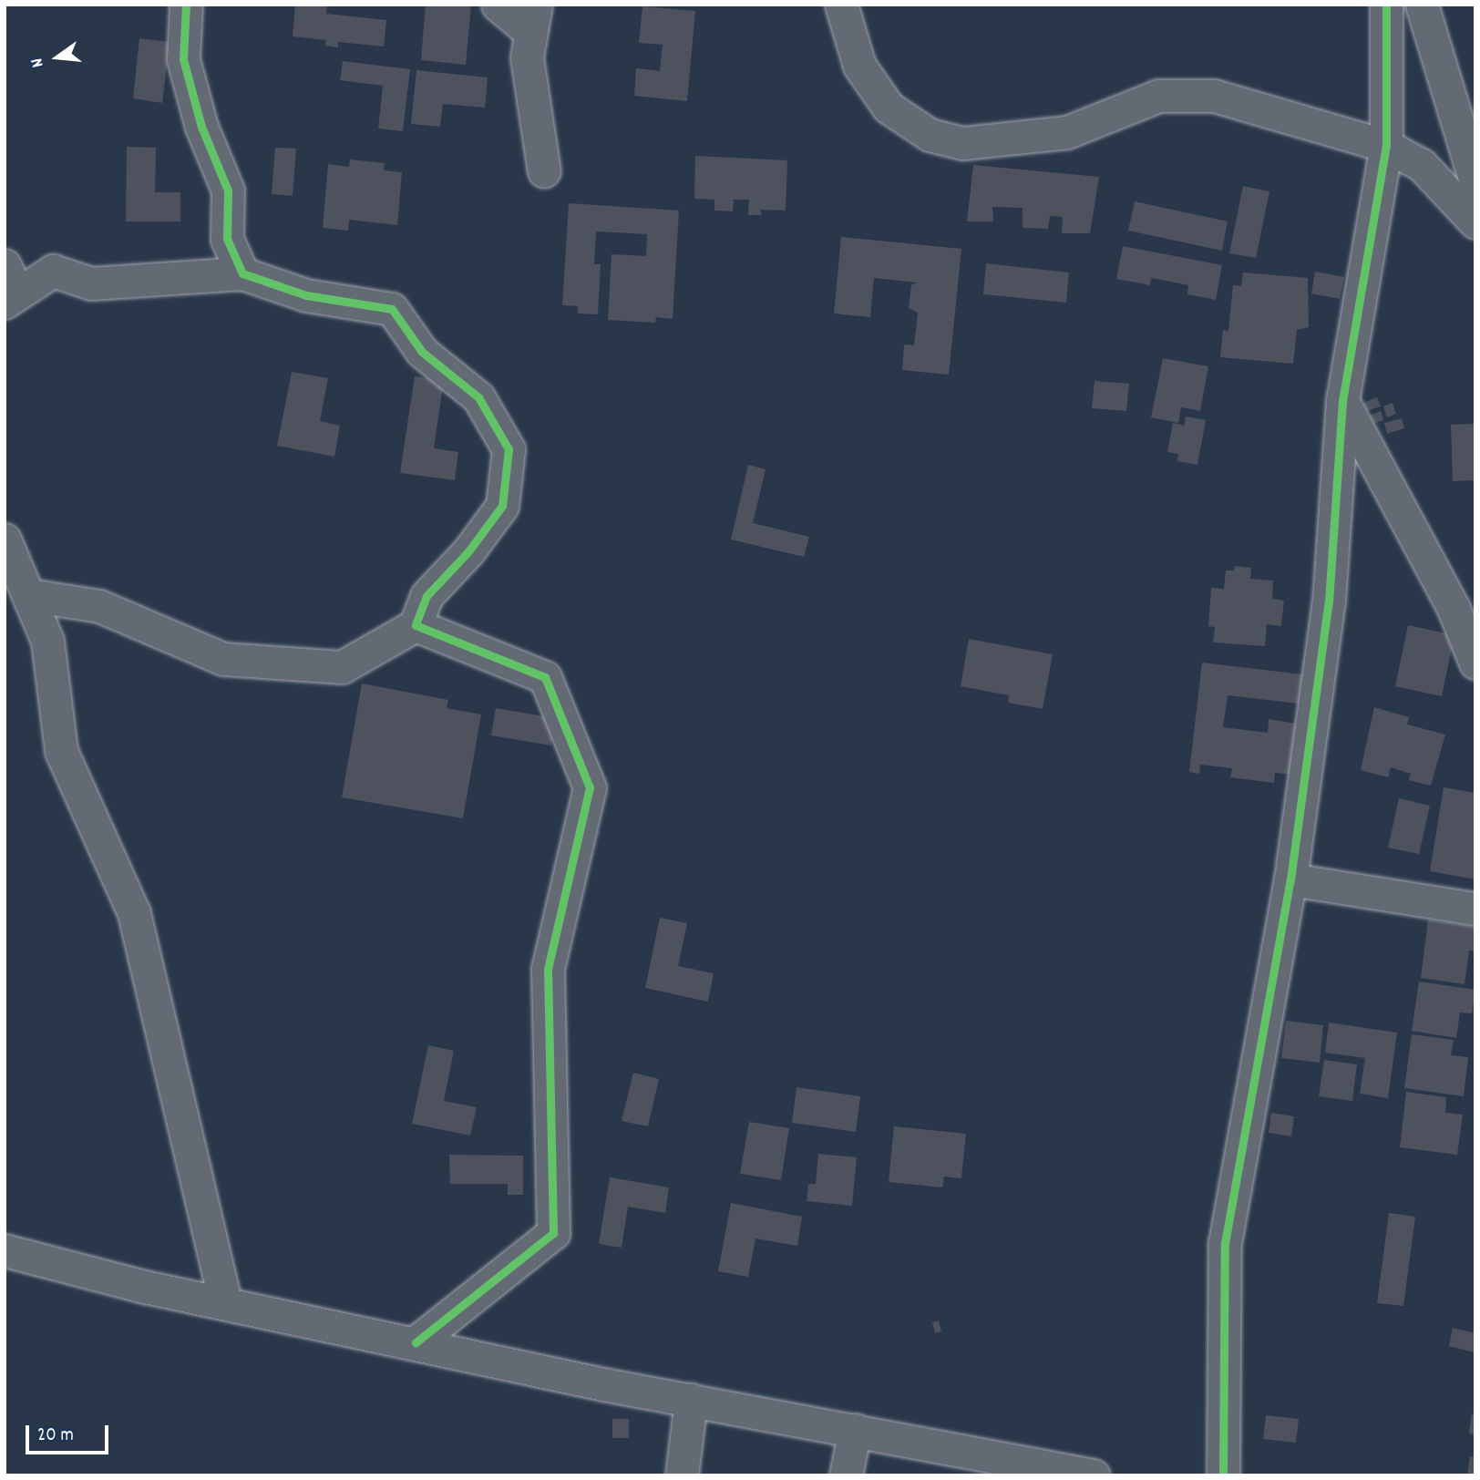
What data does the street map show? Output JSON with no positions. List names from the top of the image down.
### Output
{
  "scale_bar": "20 m",
  "north": "left"
}
